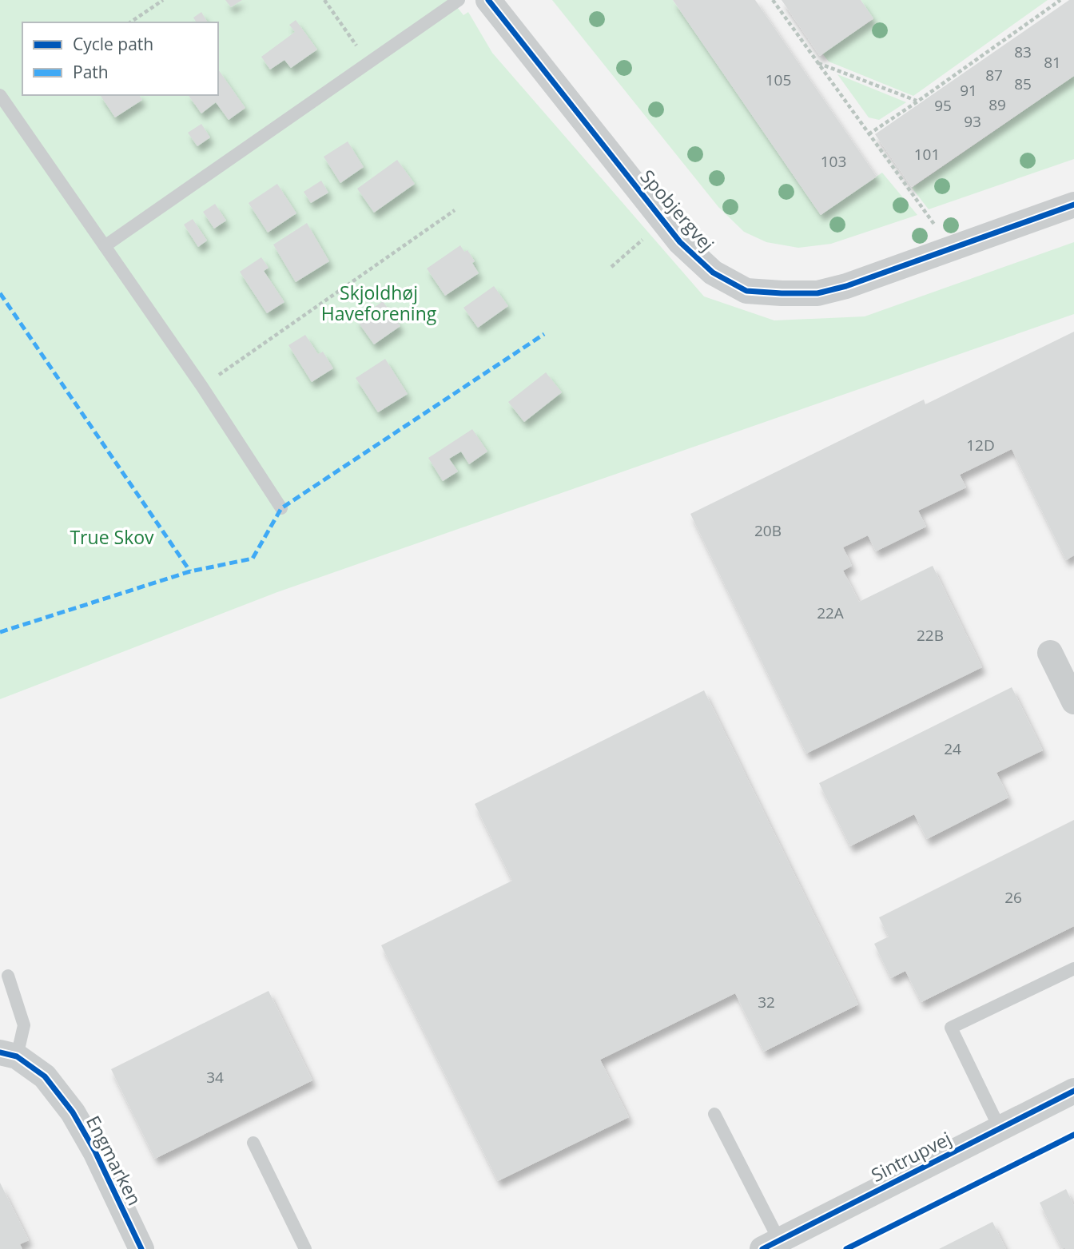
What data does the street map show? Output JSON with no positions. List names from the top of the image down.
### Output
{
  "streets": {
    "street": ["Spobjergvej", "Sintrupvej", "Engmarken"]
  },
  "parks": ["Skjoldhøj Haveforening", "True Skov"],
  "house_numbers": [
    "83",
    "81",
    "87",
    "105",
    "85",
    "91",
    "89",
    "95",
    "93",
    "101",
    "103",
    "12D",
    "20B",
    "22A",
    "22B",
    "24",
    "26",
    "32",
    "34"
  ],
  "legend": ["Cycle path", "Path"]
}
